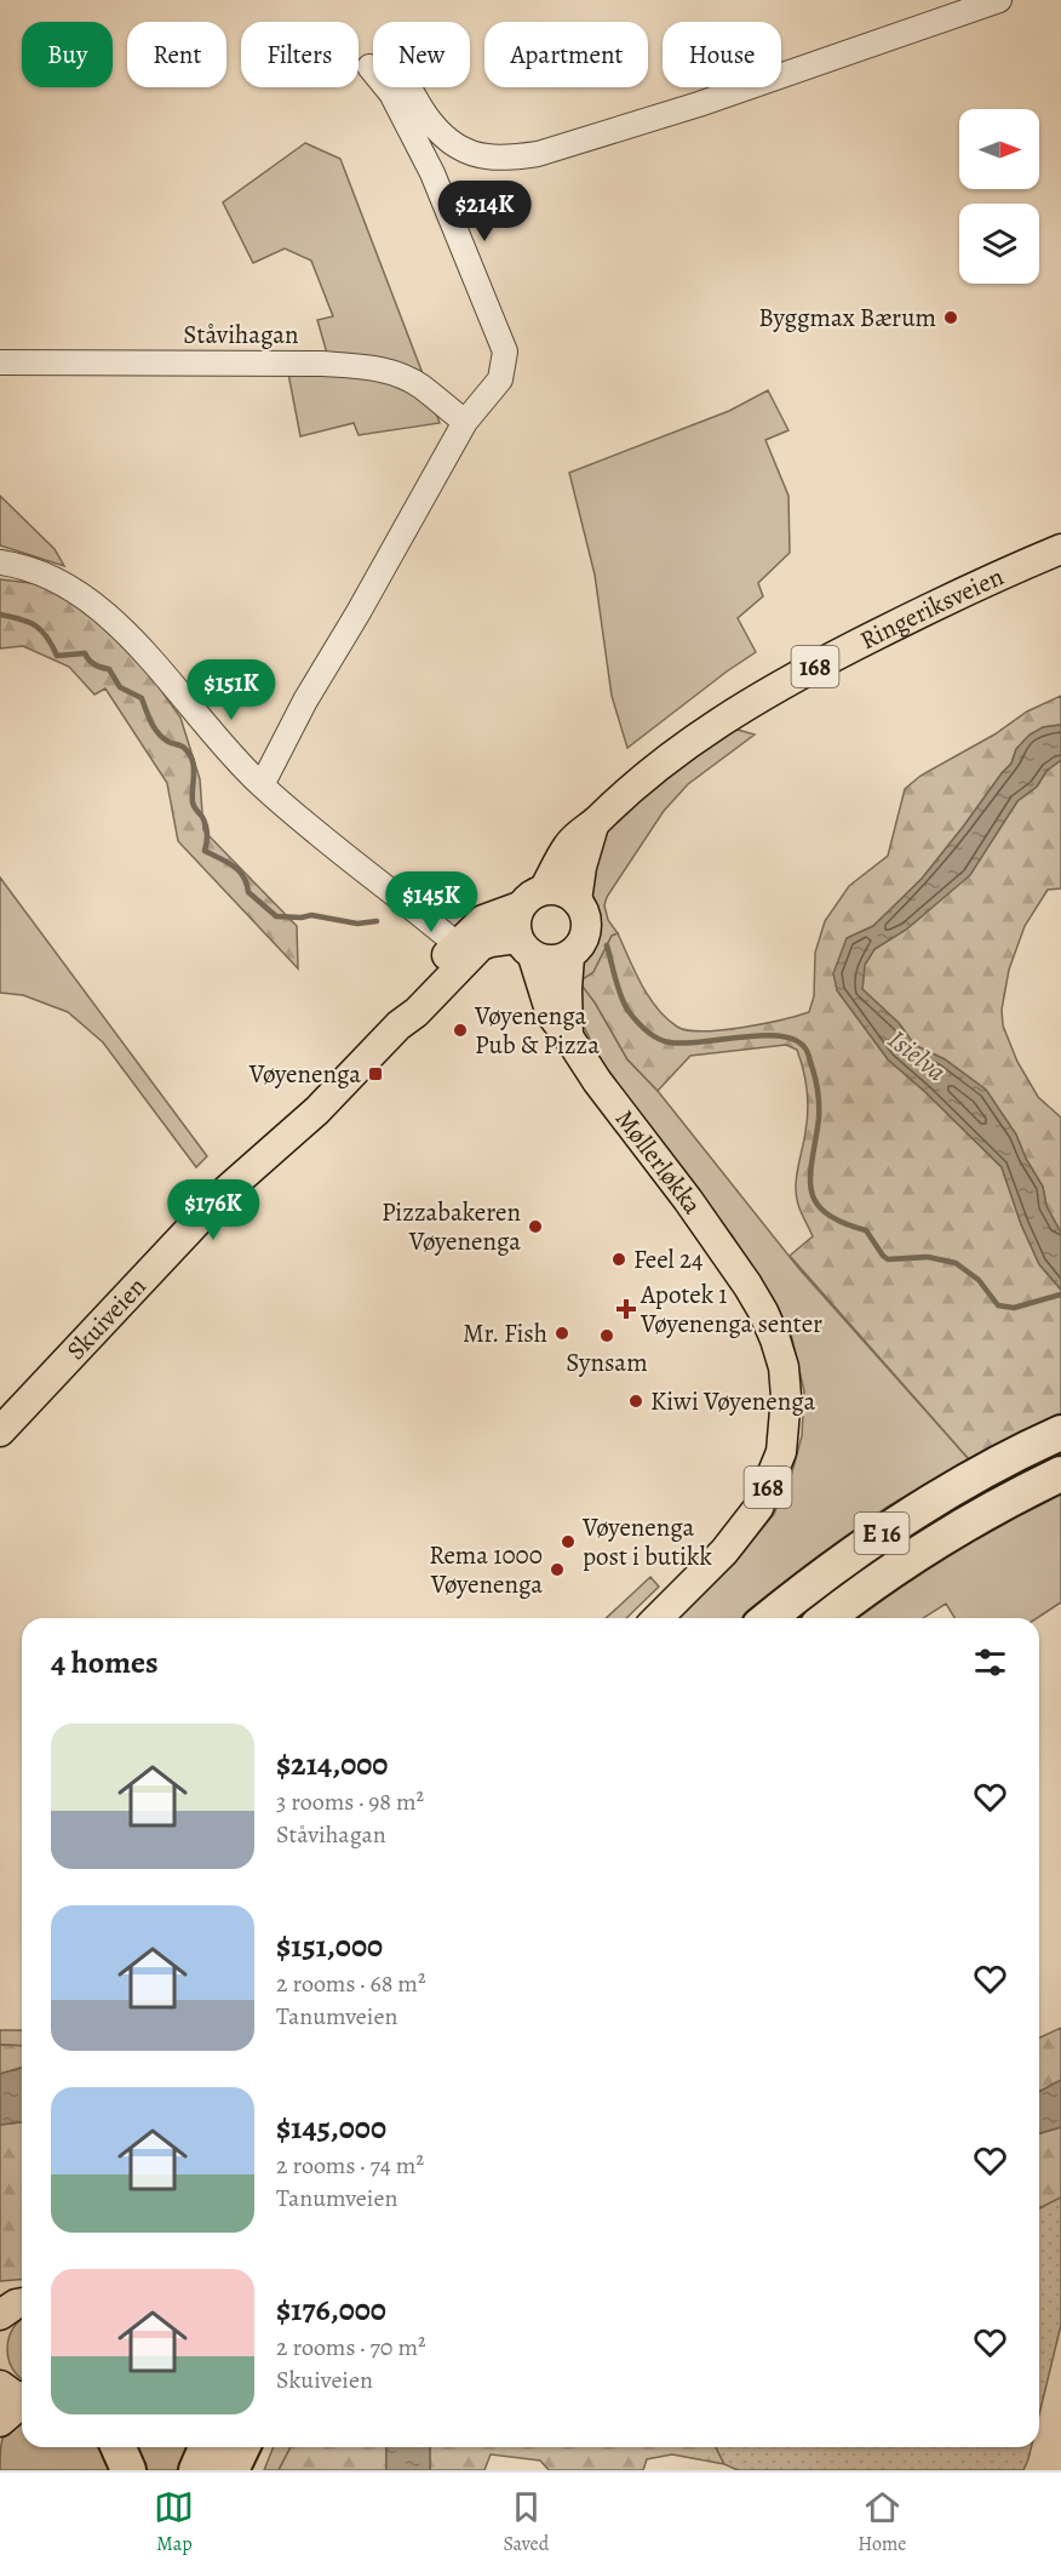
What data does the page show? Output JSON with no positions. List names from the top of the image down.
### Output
{
  "streets": {
    "highway": ["E 16"],
    "main road": [
      "Ringeriksveien",
      "168",
      "Møllerløkka",
      "Skuiveien"
    ],
    "street": ["Ståvihagan"]
  },
  "crossings": [
    ["Ringeriksveien", "168"],
    ["Ringeriksveien", "Møllerløkka"],
    ["Ringeriksveien", "Skuiveien"],
    ["168", "Møllerløkka"],
    ["168", "Skuiveien"],
    ["Møllerløkka", "Skuiveien"]
  ],
  "water": ["Isielva"],
  "places": {
    "other": [
      "Byggmax Bærum",
      "Vøyenenga Pub & Pizza",
      "Pizzabakeren Vøyenenga",
      "Feel 24",
      "Mr. Fish",
      "Synsam",
      "Kiwi Vøyenenga",
      "Vøyenenga post i butikk",
      "Rema 1000 Vøyenenga"
    ],
    "transit": ["Vøyenenga"],
    "health": ["Apotek 1 Vøyenenga senter"]
  },
  "north": "right",
  "page": {
    "chip": [
      "Buy",
      "Rent",
      "Filters",
      "New",
      "Apartment",
      "House"
    ],
    "price": [
      "$214K",
      "$151K",
      "$145K",
      "$176K"
    ],
    "heading": "4 homes",
    "list": [
      {
        "name": "$214,000",
        "note": "3 rooms · 98 m² · Ståvihagan"
      },
      {
        "name": "$151,000",
        "note": "2 rooms · 68 m² · Tanumveien"
      },
      {
        "name": "$145,000",
        "note": "2 rooms · 74 m² · Tanumveien"
      },
      {
        "name": "$176,000",
        "note": "2 rooms · 70 m² · Skuiveien"
      }
    ],
    "tabs": ["Map", "Saved", "Home"]
  }
}
